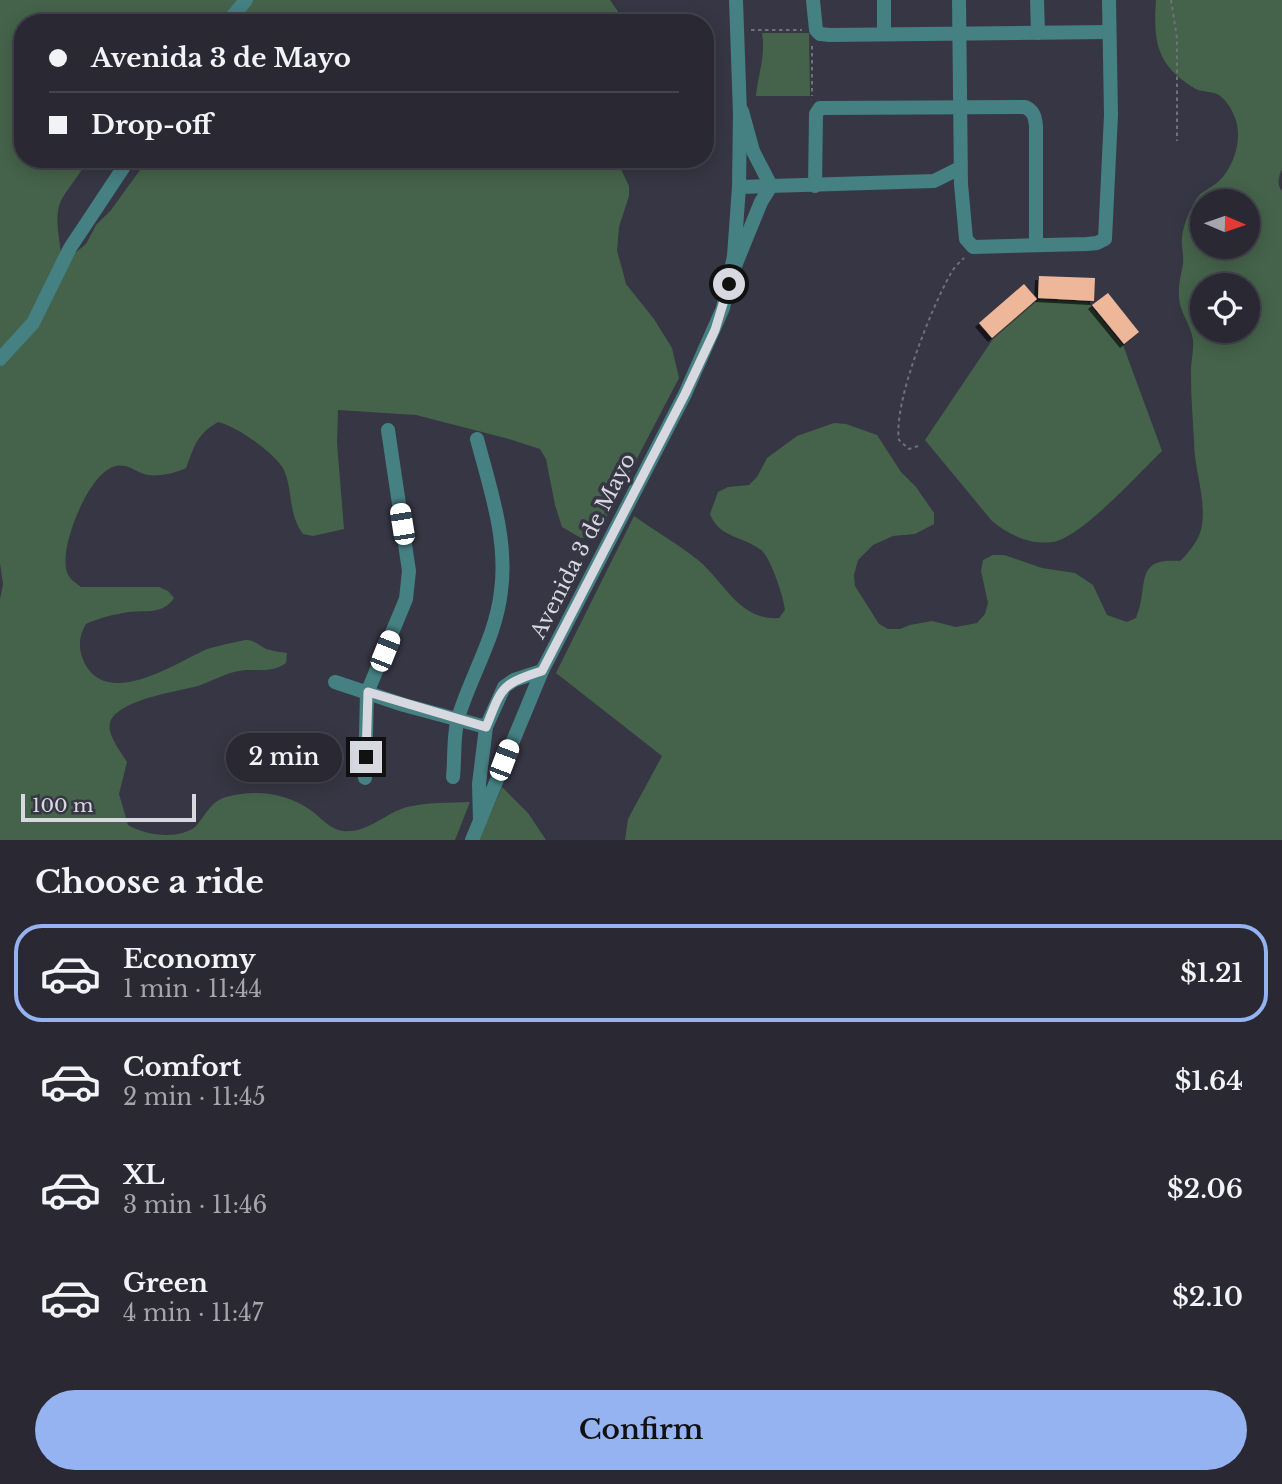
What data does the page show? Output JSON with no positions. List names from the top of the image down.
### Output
{
  "streets": {
    "street": ["Avenida 3 de Mayo"]
  },
  "scale_bar": "100 m",
  "north": "right",
  "page": {
    "banner": ["Avenida 3 de Mayo", "Drop-off"],
    "bubble": "2 min",
    "scale": "100 m",
    "heading": "Choose a ride",
    "list": [
      {
        "name": "Economy",
        "note": "1 min · 11:44",
        "value": "$1.21"
      },
      {
        "name": "Comfort",
        "note": "2 min · 11:45",
        "value": "$1.64"
      },
      {
        "name": "XL",
        "note": "3 min · 11:46",
        "value": "$2.06"
      },
      {
        "name": "Green",
        "note": "4 min · 11:47",
        "value": "$2.10"
      }
    ],
    "buttons": "Confirm"
  }
}
